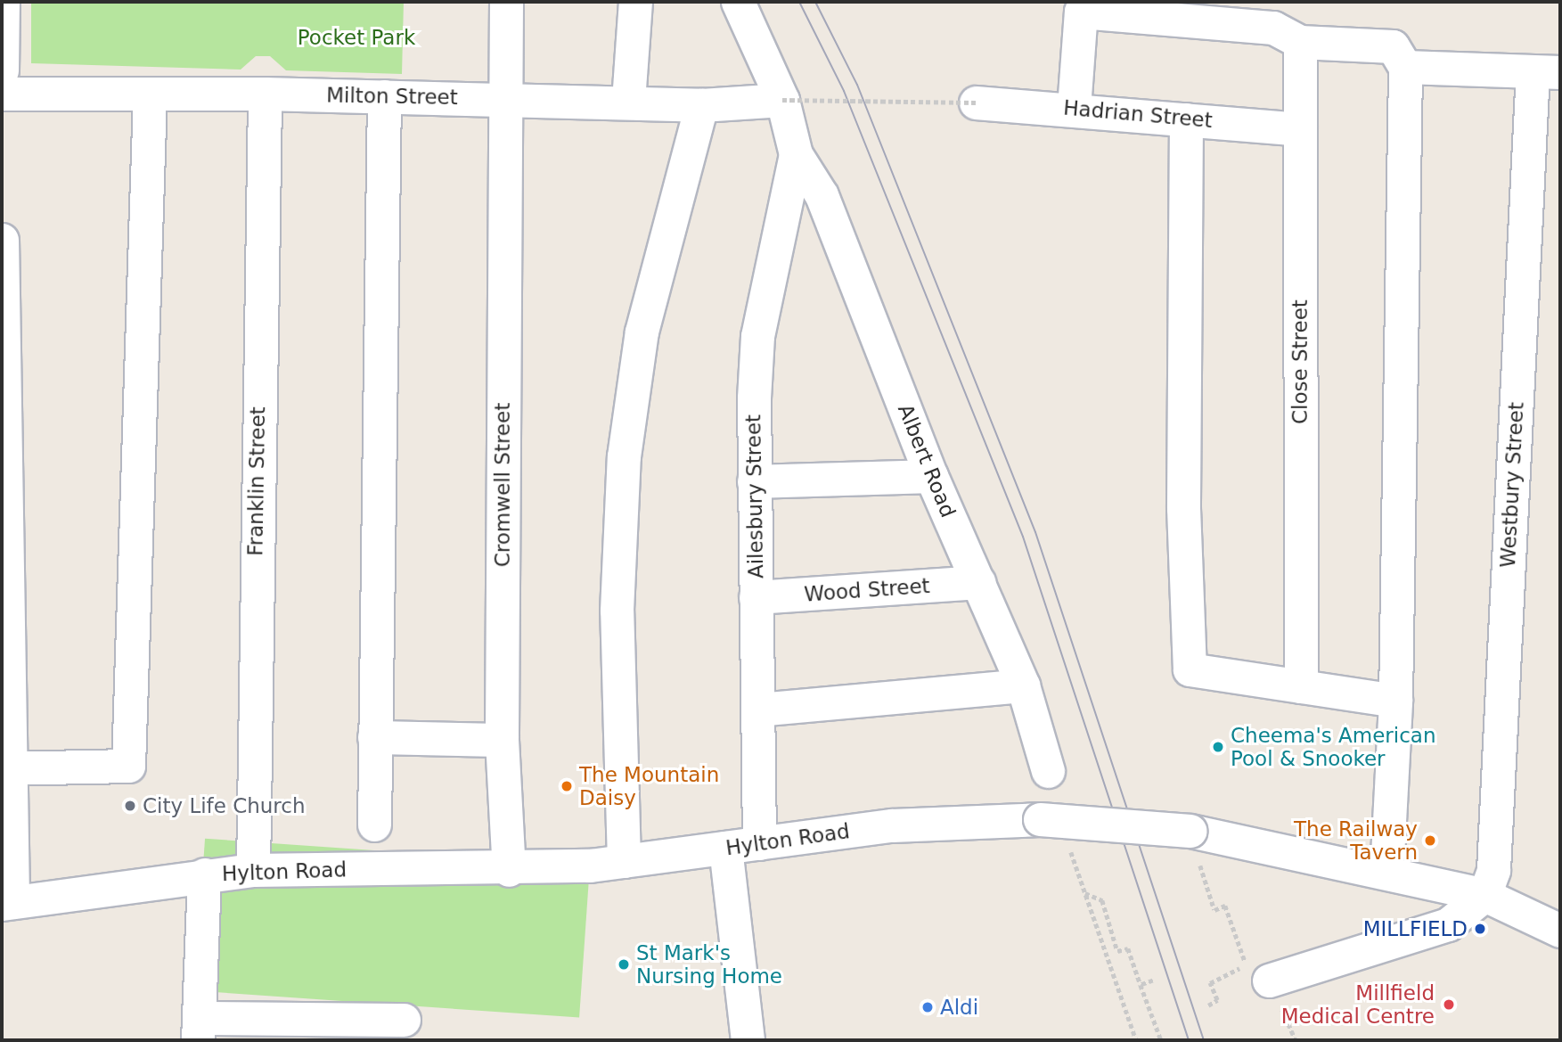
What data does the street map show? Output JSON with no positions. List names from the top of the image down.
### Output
{
  "streets": {
    "street": [
      "Milton Street",
      "Hadrian Street",
      "Close Street",
      "Albert Road",
      "Franklin Street",
      "Cromwell Street",
      "Westbury Street",
      "Ailesbury Street",
      "Wood Street",
      "Hylton Road"
    ]
  },
  "crossings": [
    ["Milton Street", "Franklin Street"],
    ["Milton Street", "Cromwell Street"],
    ["Hadrian Street", "Close Street"],
    ["Albert Road", "Ailesbury Street"],
    ["Albert Road", "Wood Street"],
    ["Franklin Street", "Hylton Road"],
    ["Cromwell Street", "Hylton Road"],
    ["Westbury Street", "Hylton Road"],
    ["Ailesbury Street", "Wood Street"],
    ["Ailesbury Street", "Hylton Road"]
  ],
  "parks": ["Pocket Park"],
  "places": [
    "Cheema's American Pool & Snooker",
    "The Mountain Daisy",
    "City Life Church",
    "The Railway Tavern",
    "MILLFIELD",
    "St Mark's Nursing Home",
    "Millfield Medical Centre",
    "Aldi"
  ]
}
